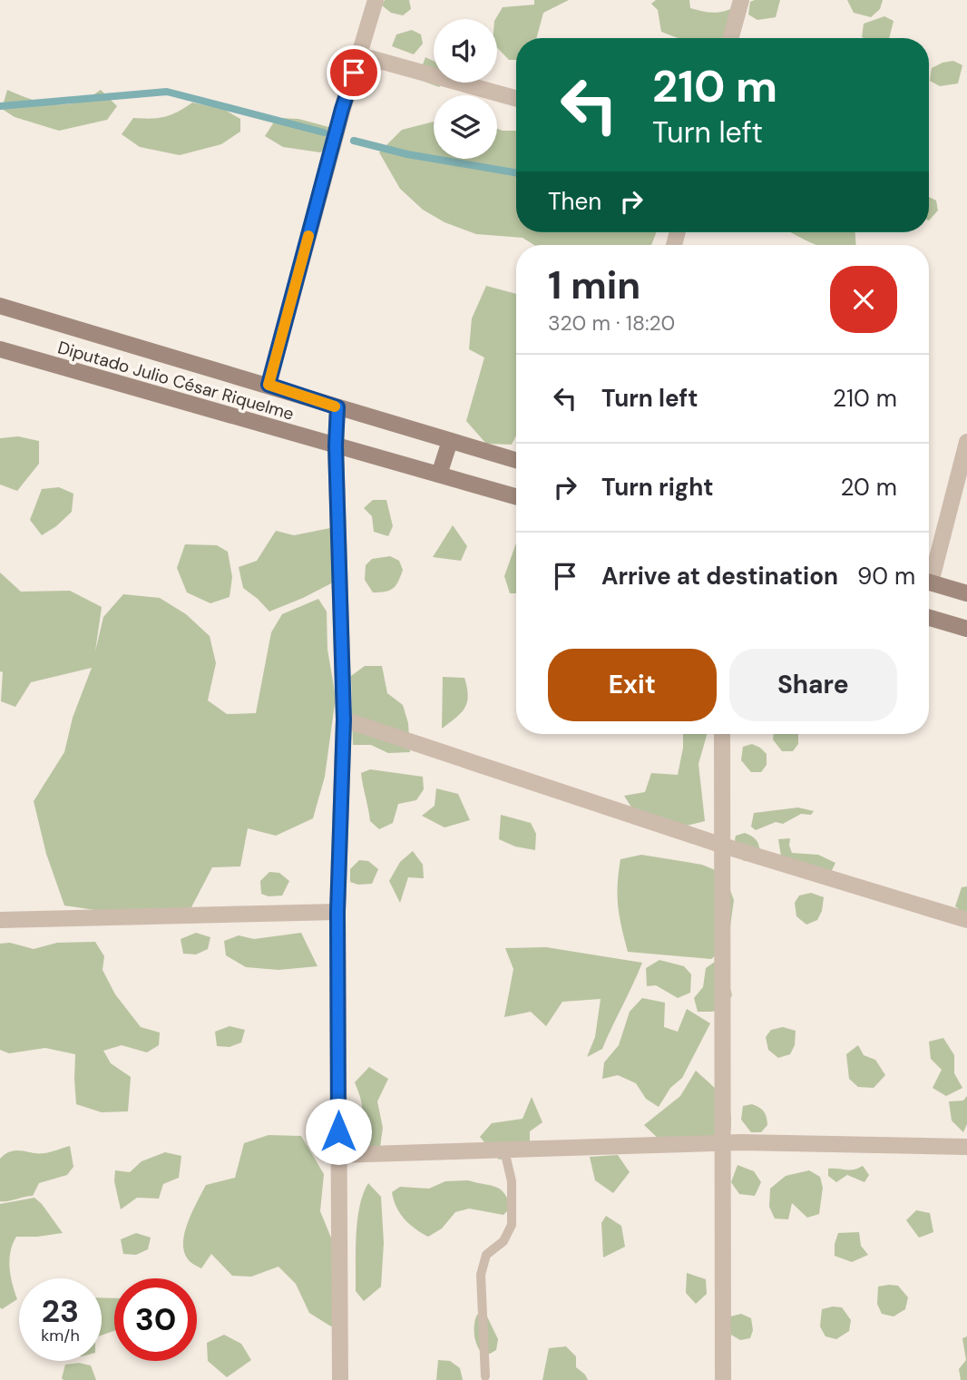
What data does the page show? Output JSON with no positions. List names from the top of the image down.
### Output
{
  "streets": {
    "street": ["Diputado Julio César Riquelme"]
  },
  "page": {
    "turn": ["210 m", "Turn left"],
    "then": "Then",
    "heading": ["1 min", "320 m · 18:20"],
    "list": [
      {
        "name": "Turn left",
        "value": "210 m"
      },
      {
        "name": "Turn right",
        "value": "20 m"
      },
      {
        "name": "Arrive at destination",
        "value": "90 m"
      }
    ],
    "buttons": ["Exit", "Share"],
    "speed": "23 km/h",
    "limit": "30"
  }
}
